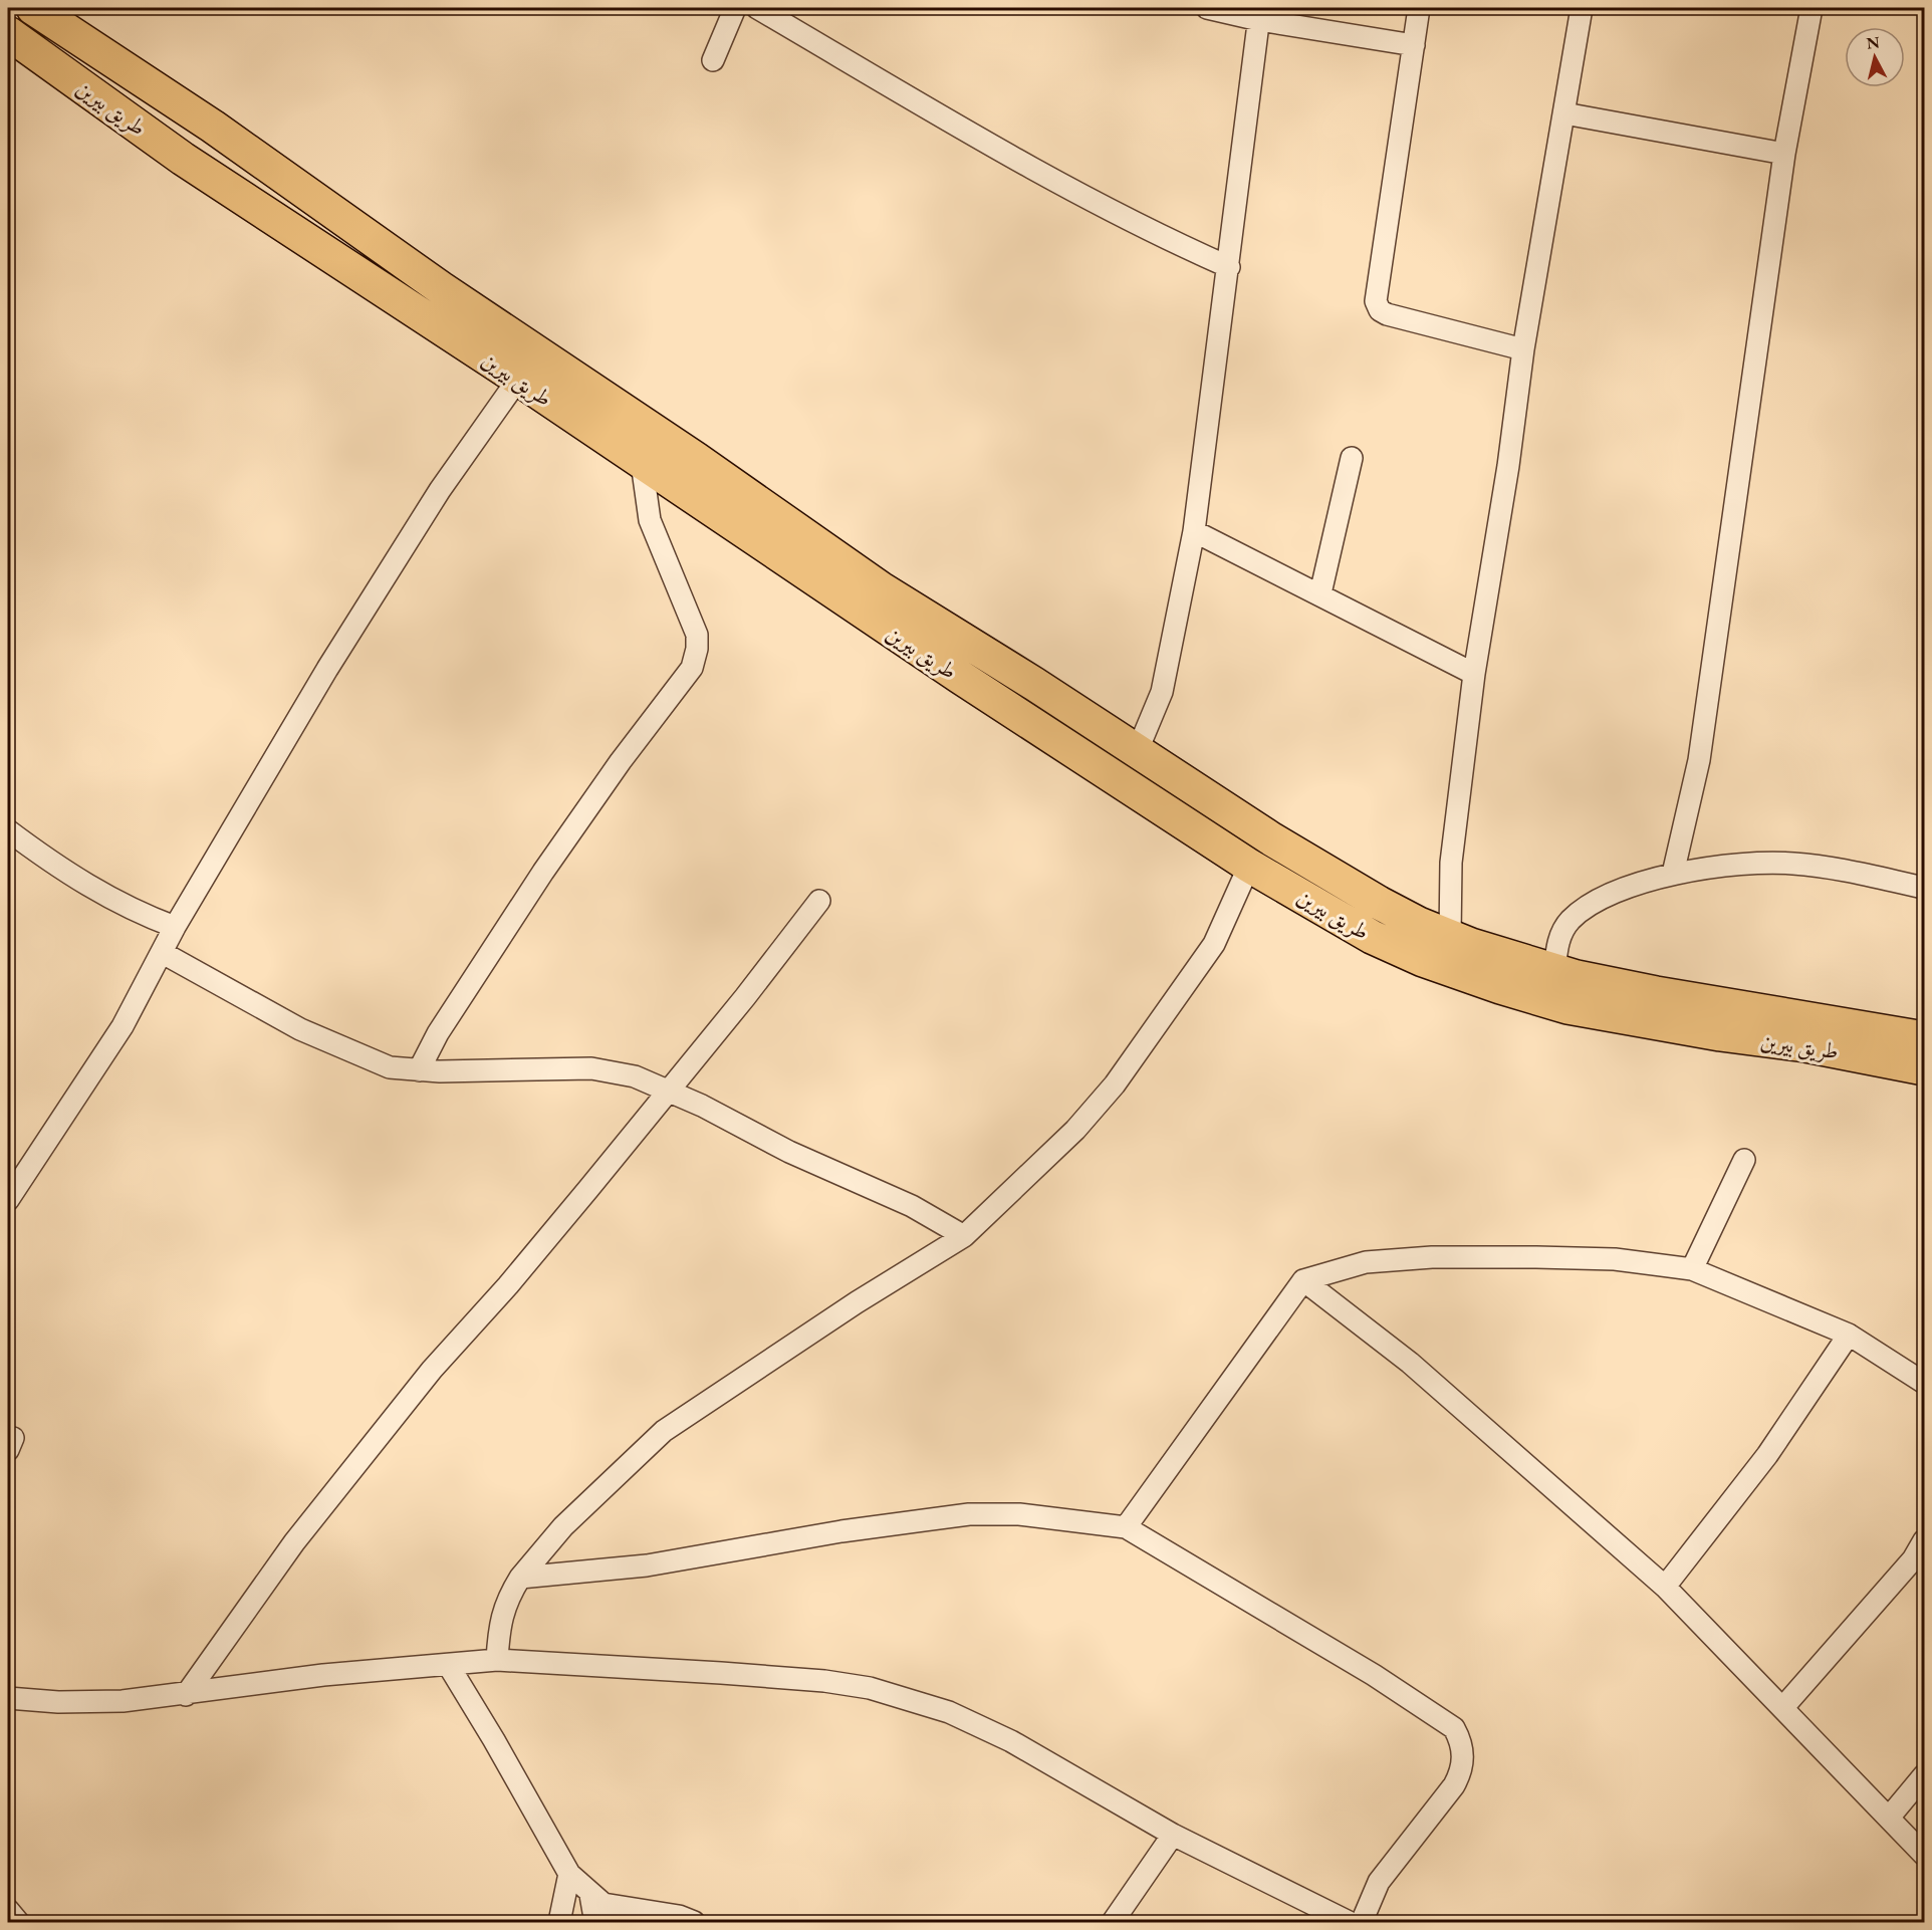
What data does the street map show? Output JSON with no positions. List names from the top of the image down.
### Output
{
  "streets": {
    "main road": ["طريق بيرين"]
  },
  "north": "top"
}
